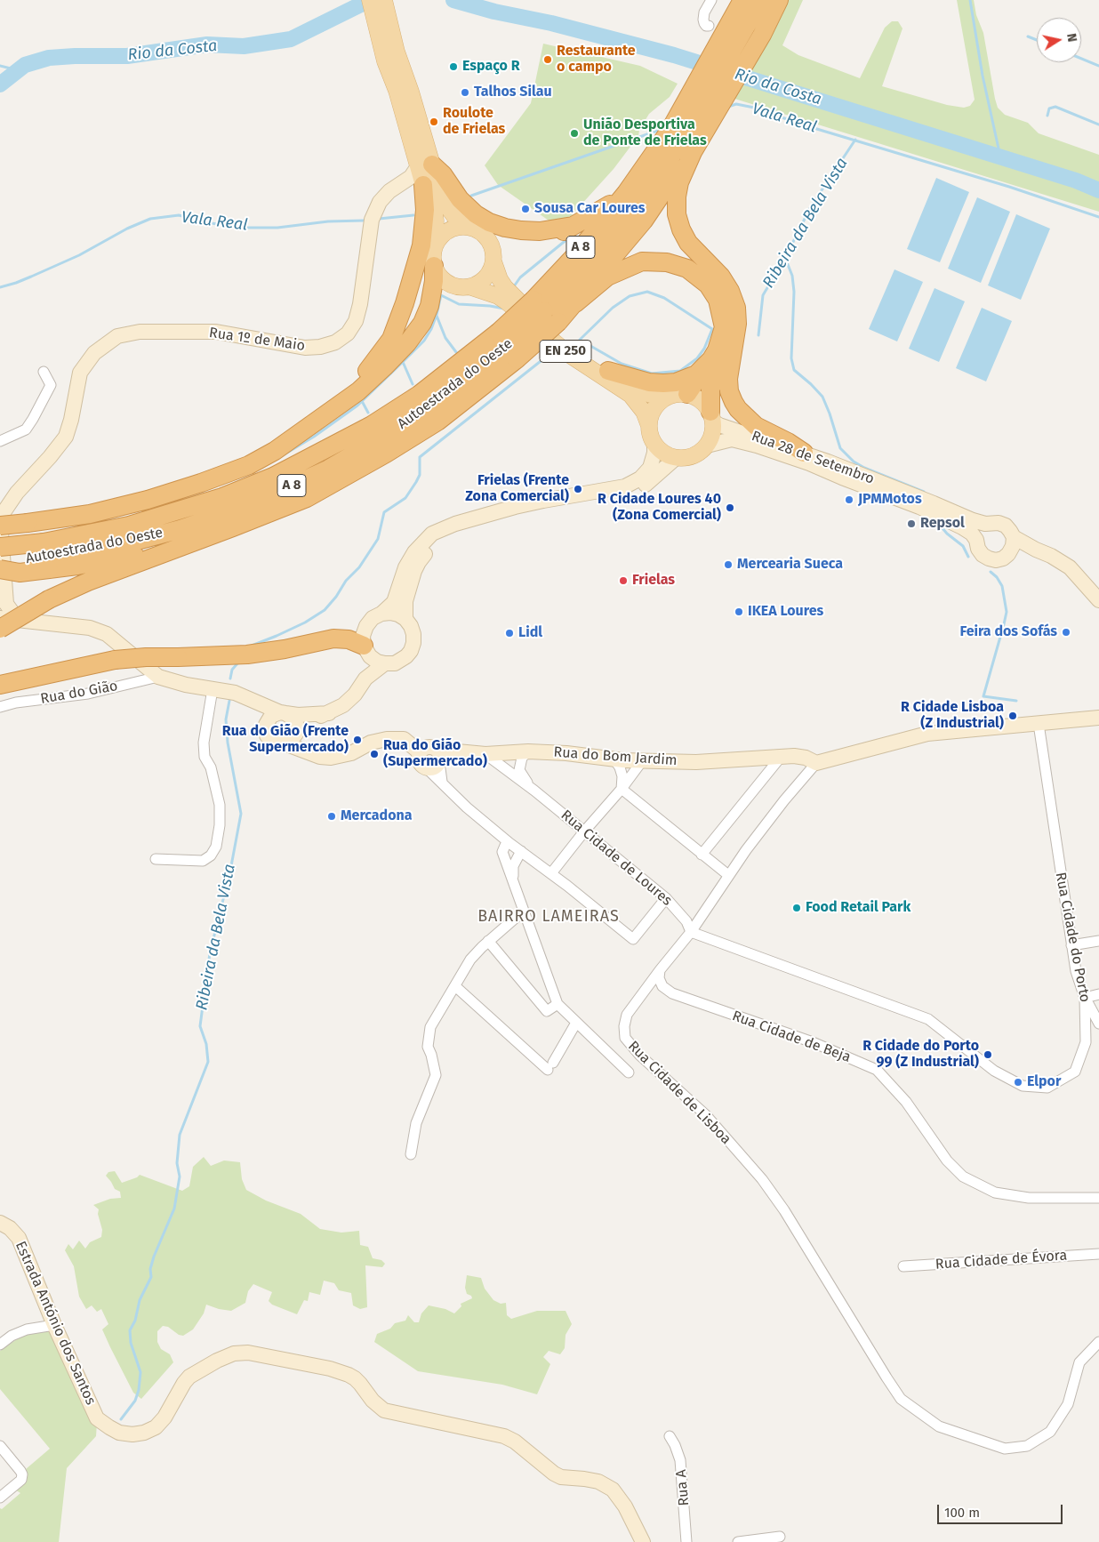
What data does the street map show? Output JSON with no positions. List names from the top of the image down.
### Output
{
  "streets": {
    "highway": ["A 8", "Autoestrada do Oeste"],
    "main road": ["EN 250"],
    "street": [
      "Rua 1º de Maio",
      "Rua 28 de Setembro",
      "Rua do Gião",
      "Rua do Bom Jardim",
      "Rua Cidade de Loures",
      "Rua Cidade do Porto",
      "Rua Cidade de Beja",
      "Rua Cidade de Lisboa",
      "Rua Cidade de Évora",
      "Estrada António dos Santos",
      "Rua A"
    ]
  },
  "crossings": [
    ["Rua 1º de Maio", "EN 250"],
    ["EN 250", "Rua 28 de Setembro"],
    ["Rua do Bom Jardim", "Rua Cidade de Lisboa"],
    ["Rua Cidade de Loures", "Rua Cidade do Porto"],
    ["Rua Cidade de Loures", "Rua Cidade de Lisboa"],
    ["Rua Cidade do Porto", "Rua Cidade de Lisboa"],
    ["Rua Cidade de Beja", "Rua Cidade de Lisboa"]
  ],
  "districts": ["BAIRRO LAMEIRAS"],
  "water": ["Rio da Costa", "Vala Real", "Ribeira da Bela Vista"],
  "places": [
    "Restaurante o campo",
    "Espaço R",
    "Talhos Silau",
    "Roulote de Frielas",
    "União Desportiva de Ponte de Frielas",
    "Sousa Car Loures",
    "Frielas (Frente Zona Comercial)",
    "JPMMotos",
    "R Cidade Loures 40 (Zona Comercial)",
    "Repsol",
    "Mercearia Sueca",
    "Frielas",
    "IKEA Loures",
    "Feira dos Sofás",
    "Lidl",
    "R Cidade Lisboa (Z Industrial)",
    "Rua do Gião (Frente Supermercado)",
    "Rua do Gião (Supermercado)",
    "Mercadona",
    "Food Retail Park",
    "R Cidade do Porto 99 (Z Industrial)",
    "Elpor"
  ],
  "scale_bar": "100 m",
  "north": "right"
}
